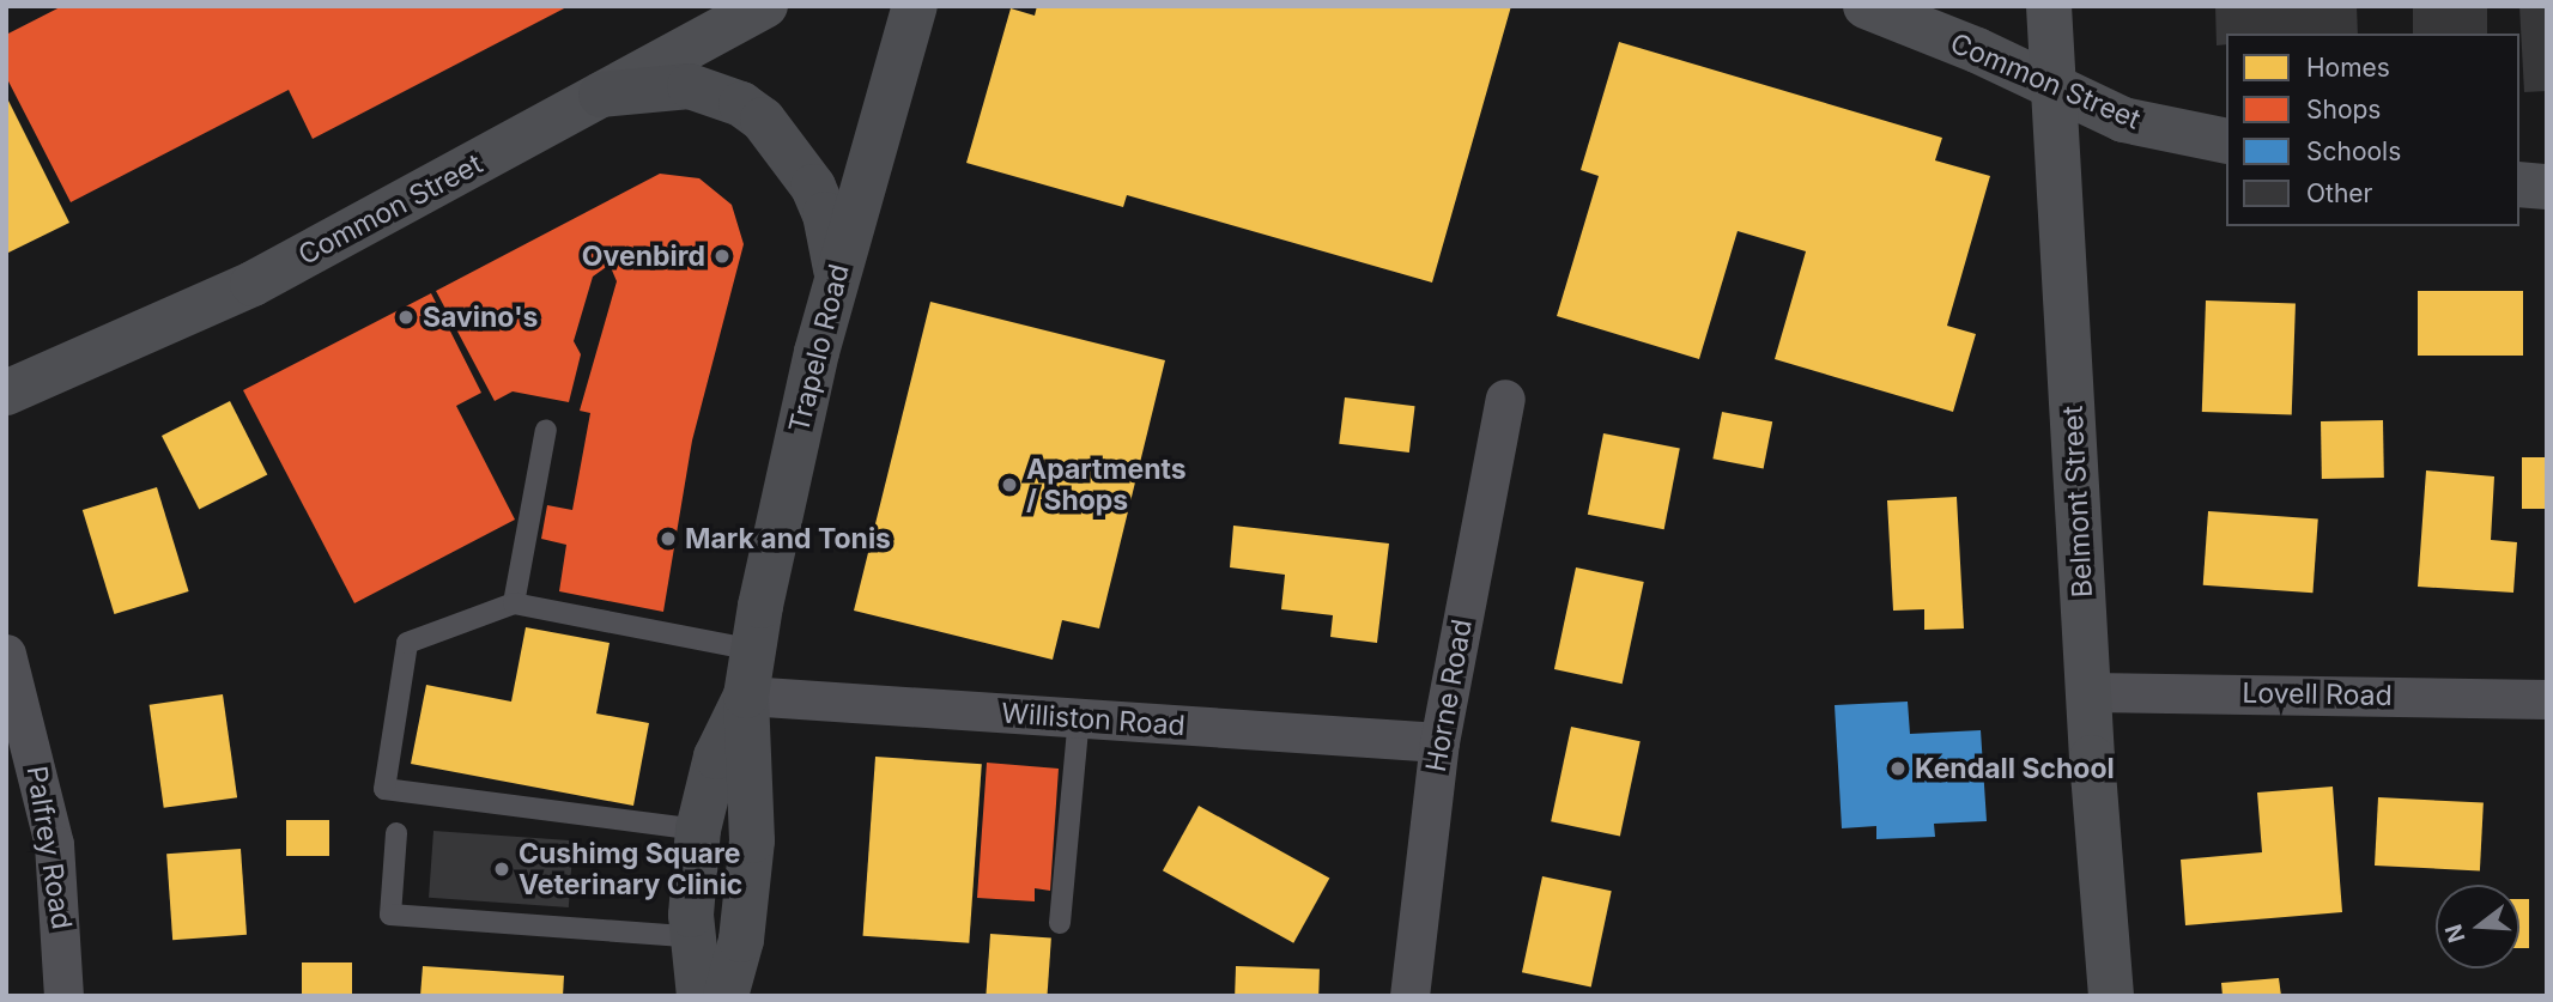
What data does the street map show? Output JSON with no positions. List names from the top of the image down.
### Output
{
  "streets": {
    "main road": ["Common Street", "Trapelo Road", "Belmont Street"],
    "street": [
      "Lovell Road",
      "Horne Road",
      "Williston Road",
      "Palfrey Road"
    ]
  },
  "crossings": [
    ["Common Street", "Belmont Street"],
    ["Trapelo Road", "Williston Road"],
    ["Belmont Street", "Lovell Road"],
    ["Horne Road", "Williston Road"]
  ],
  "places": [
    "Ovenbird",
    "Savino's",
    "Apartments / Shops",
    "Mark and Tonis",
    "Kendall School",
    "Cushimg Square Veterinary Clinic"
  ],
  "legend": [
    "Homes",
    "Shops",
    "Schools",
    "Other"
  ],
  "north": "left"
}
